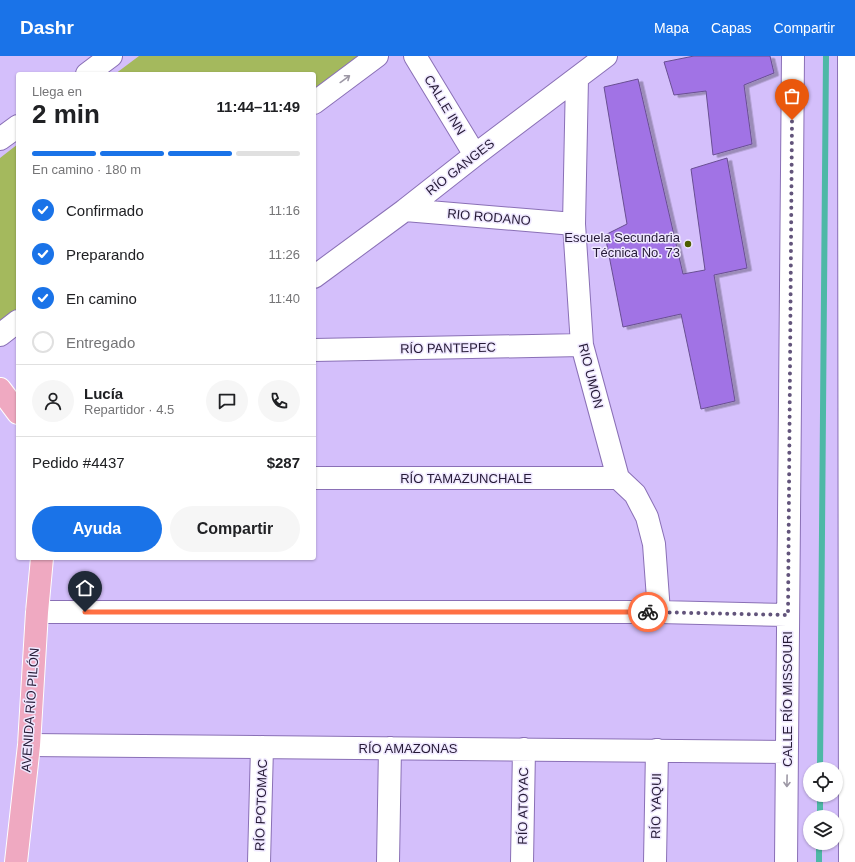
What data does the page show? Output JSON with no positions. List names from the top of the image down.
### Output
{
  "streets": {
    "main road": ["AVENIDA RÍO PILÓN"],
    "street": [
      "CALLE INN",
      "RÍO GANGES",
      "RIO RODANO",
      "RÍO PANTEPEC",
      "RIO UMON",
      "RÍO TAMAZUNCHALE",
      "CALLE RÍO MISSOURI",
      "RÍO AMAZONAS",
      "RÍO POTOMAC",
      "RÍO ATOYAC",
      "RÍO YAQUI"
    ]
  },
  "crossings": [
    ["CALLE INN", "RÍO GANGES"],
    ["RÍO GANGES", "RIO RODANO"],
    ["RÍO GANGES", "RIO UMON"],
    ["RIO RODANO", "RIO UMON"],
    ["RÍO PANTEPEC", "RIO UMON"],
    ["RIO UMON", "RÍO TAMAZUNCHALE"],
    ["CALLE RÍO MISSOURI", "RÍO AMAZONAS"],
    ["AVENIDA RÍO PILÓN", "RÍO AMAZONAS"],
    ["RÍO AMAZONAS", "RÍO POTOMAC"],
    ["RÍO AMAZONAS", "RÍO ATOYAC"],
    ["RÍO AMAZONAS", "RÍO YAQUI"]
  ],
  "places": ["Escuela Secundaria Técnica No. 73"],
  "page": {
    "header": "Dashr",
    "nav": ["Mapa", "Capas", "Compartir"],
    "heading": ["2 min", "Llega en", "11:44–11:49"],
    "panel": [
      "Lucía",
      "Repartidor · 4.5",
      "Pedido #4437",
      "$287"
    ],
    "bar": "En camino · 180 m",
    "list": [
      ["Confirmado", "11:16"],
      ["Preparando", "11:26"],
      ["En camino", "11:40"],
      "Entregado"
    ],
    "buttons": ["Ayuda", "Compartir"]
  }
}
